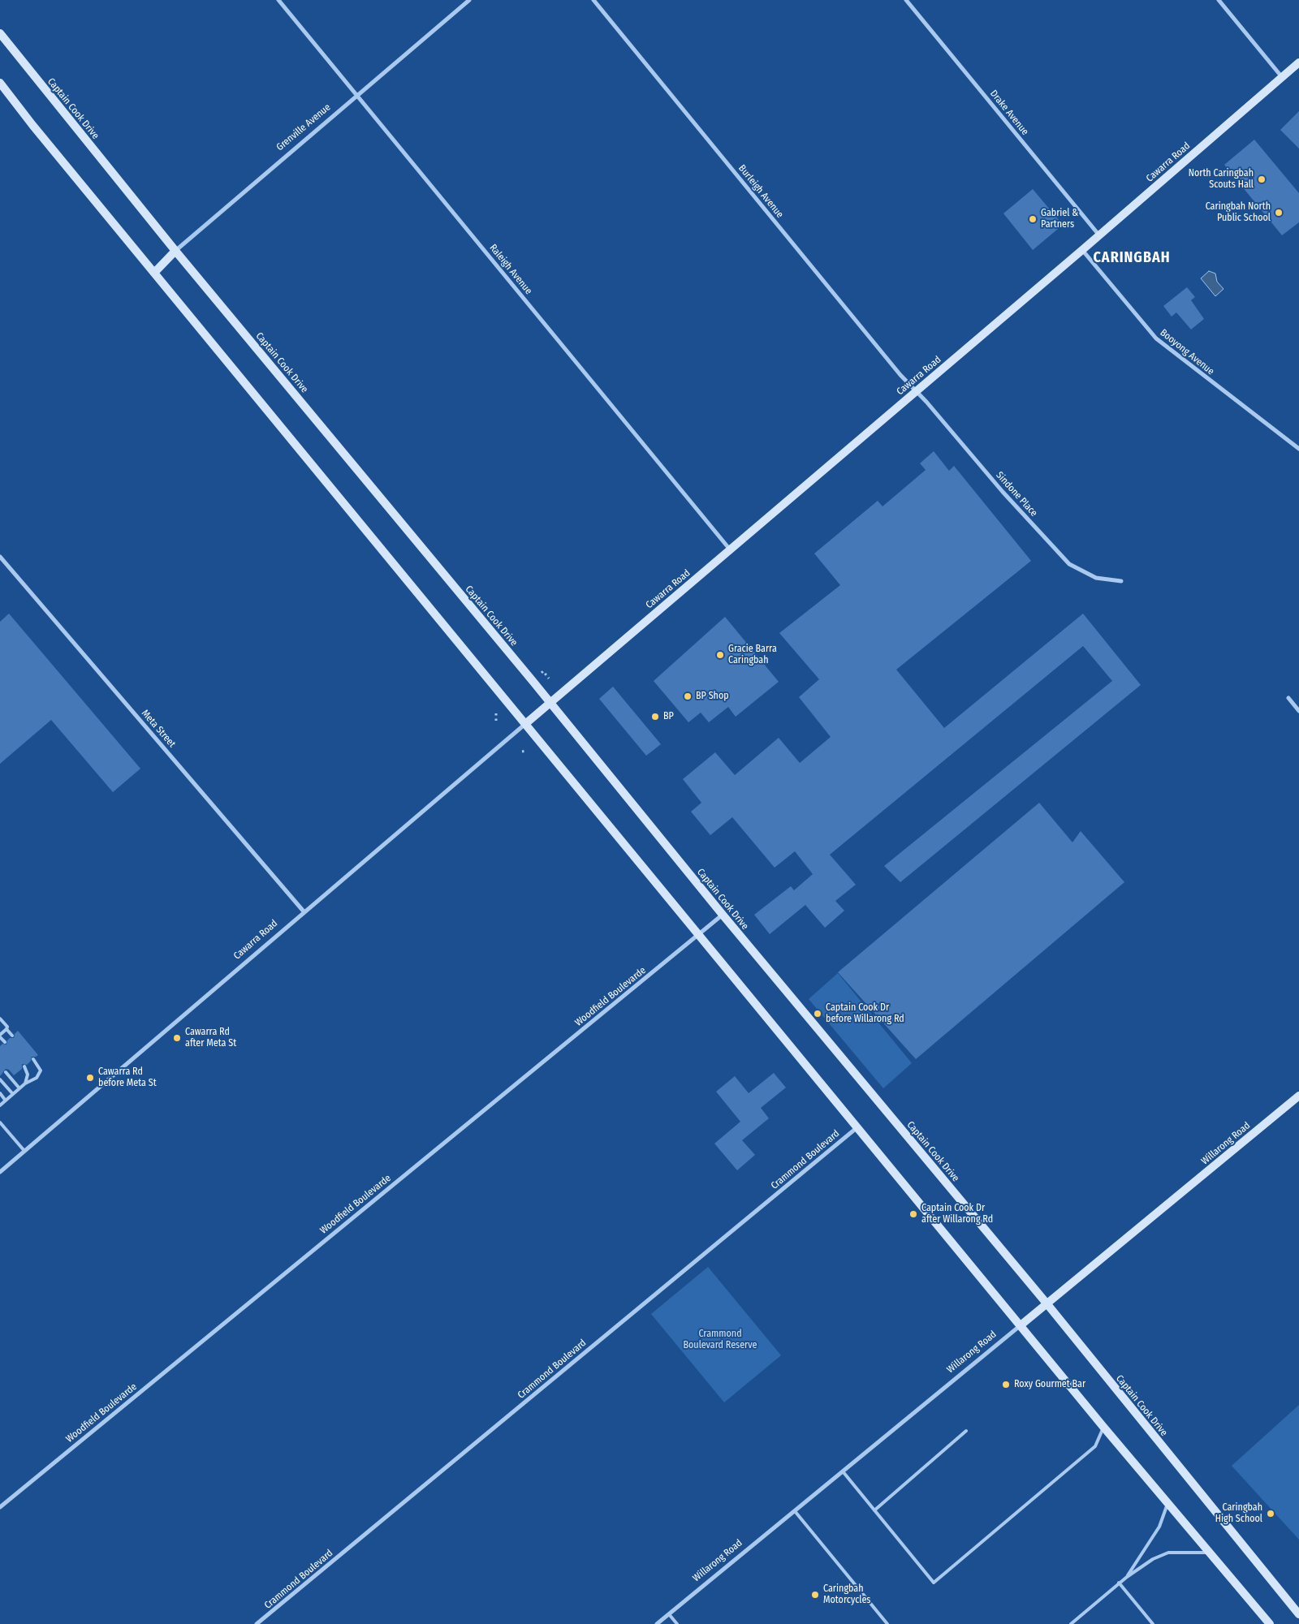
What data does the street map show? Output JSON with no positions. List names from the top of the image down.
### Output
{
  "streets": {
    "main road": [
      "Captain Cook Drive",
      "Grenville Avenue",
      "Cawarra Road",
      "Willarong Road"
    ],
    "street": [
      "Drake Avenue",
      "Burleigh Avenue",
      "Raleigh Avenue",
      "Booyong Avenue",
      "Sindone Place",
      "Meta Street",
      "Woodfield Boulevarde",
      "Crammond Boulevard"
    ]
  },
  "crossings": [
    ["Captain Cook Drive", "Grenville Avenue"],
    ["Captain Cook Drive", "Cawarra Road"],
    ["Captain Cook Drive", "Woodfield Boulevarde"],
    ["Captain Cook Drive", "Willarong Road"],
    ["Drake Avenue", "Cawarra Road"],
    ["Grenville Avenue", "Raleigh Avenue"],
    ["Cawarra Road", "Burleigh Avenue"],
    ["Cawarra Road", "Raleigh Avenue"],
    ["Cawarra Road", "Booyong Avenue"],
    ["Cawarra Road", "Sindone Place"],
    ["Cawarra Road", "Meta Street"],
    ["Burleigh Avenue", "Sindone Place"]
  ],
  "districts": ["CARINGBAH"],
  "parks": ["Crammond Boulevard Reserve"],
  "places": [
    "North Caringbah Scouts Hall",
    "Caringbah North Public School",
    "Gabriel & Partners",
    "Gracie Barra Caringbah",
    "BP Shop",
    "BP",
    "Captain Cook Dr before Willarong Rd",
    "Cawarra Rd after Meta St",
    "Cawarra Rd before Meta St",
    "Captain Cook Dr after Willarong Rd",
    "Roxy Gourmet Bar",
    "Caringbah High School",
    "Caringbah Motorcycles"
  ]
}
